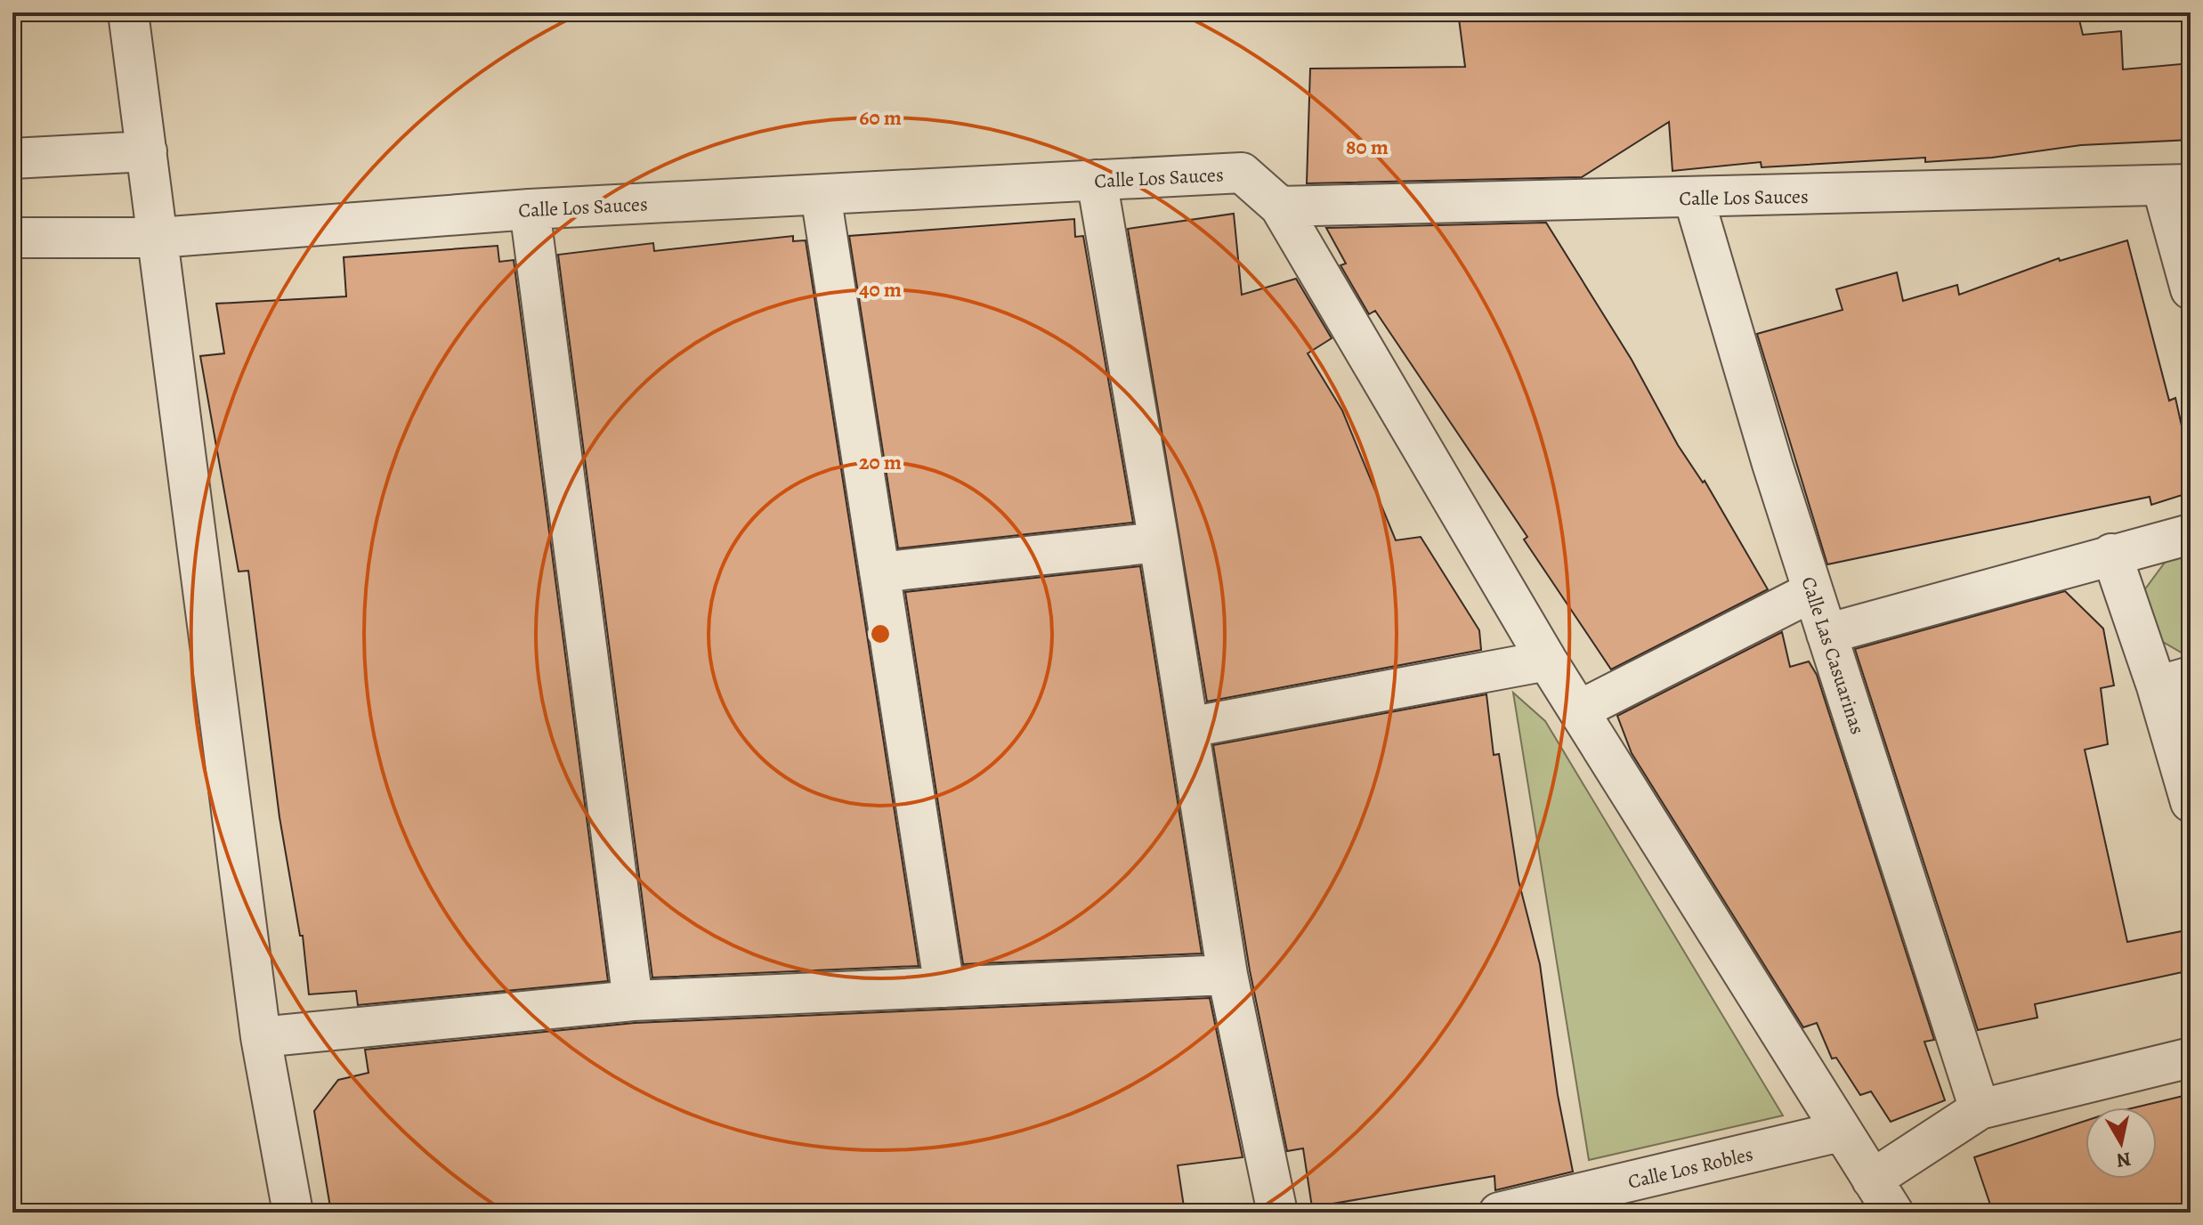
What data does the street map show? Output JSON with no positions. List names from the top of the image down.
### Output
{
  "streets": {
    "street": ["Calle Los Sauces", "Calle Las Casuarinas", "Calle Los Robles"]
  },
  "crossings": [
    ["Calle Los Sauces", "Calle Las Casuarinas"]
  ],
  "north": "bottom",
  "rings": [
    "60 m",
    "80 m",
    "40 m",
    "20 m"
  ]
}
